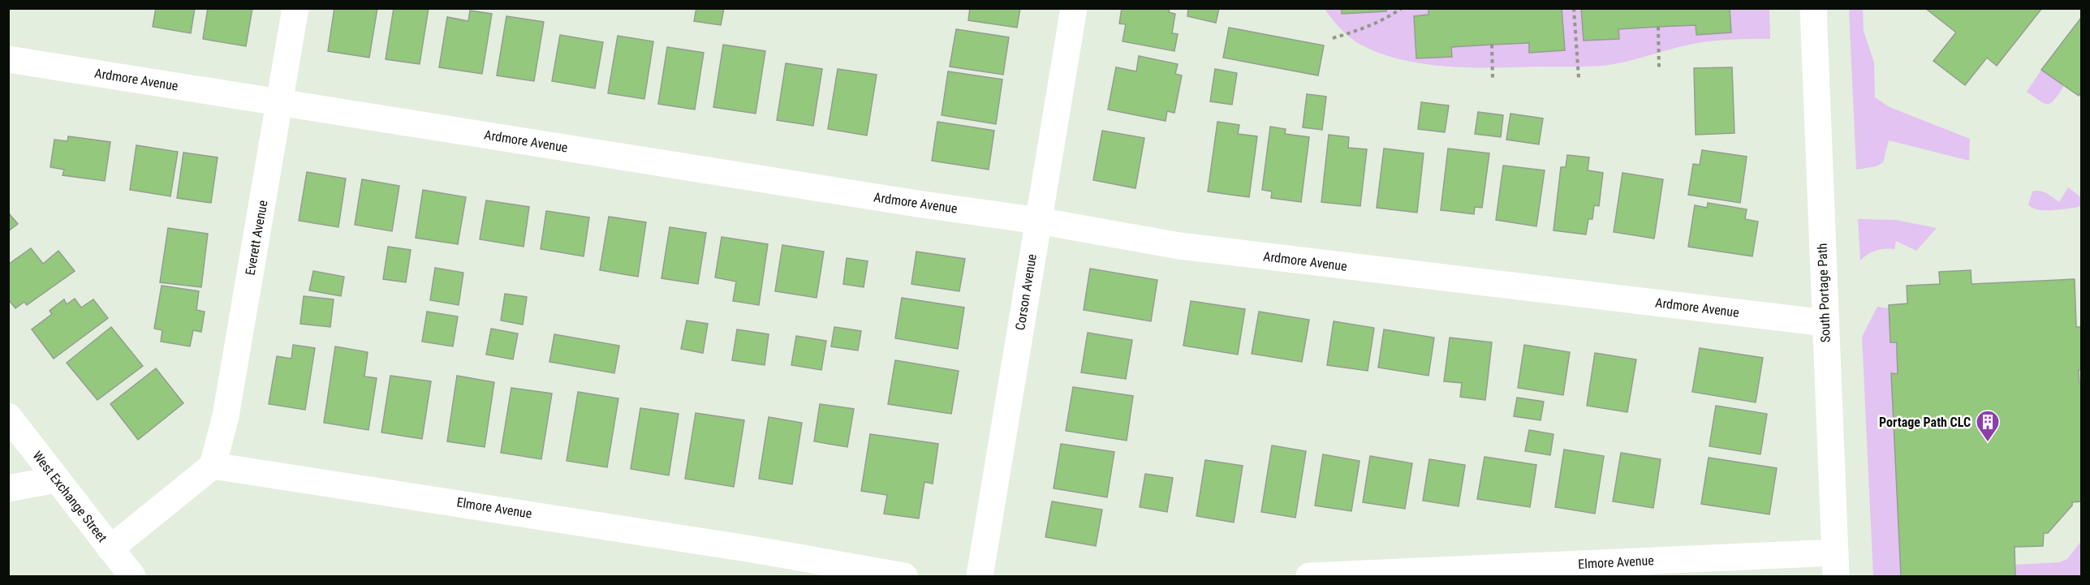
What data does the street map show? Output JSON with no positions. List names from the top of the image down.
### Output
{
  "streets": {
    "street": [
      "Ardmore Avenue",
      "Everett Avenue",
      "Corson Avenue",
      "South Portage Path",
      "West Exchange Street",
      "Elmore Avenue"
    ]
  },
  "crossings": [
    ["Ardmore Avenue", "Everett Avenue"],
    ["Ardmore Avenue", "Corson Avenue"],
    ["Ardmore Avenue", "South Portage Path"],
    ["Everett Avenue", "Elmore Avenue"],
    ["South Portage Path", "Elmore Avenue"]
  ],
  "places": {
    "building": ["Portage Path CLC"]
  }
}
